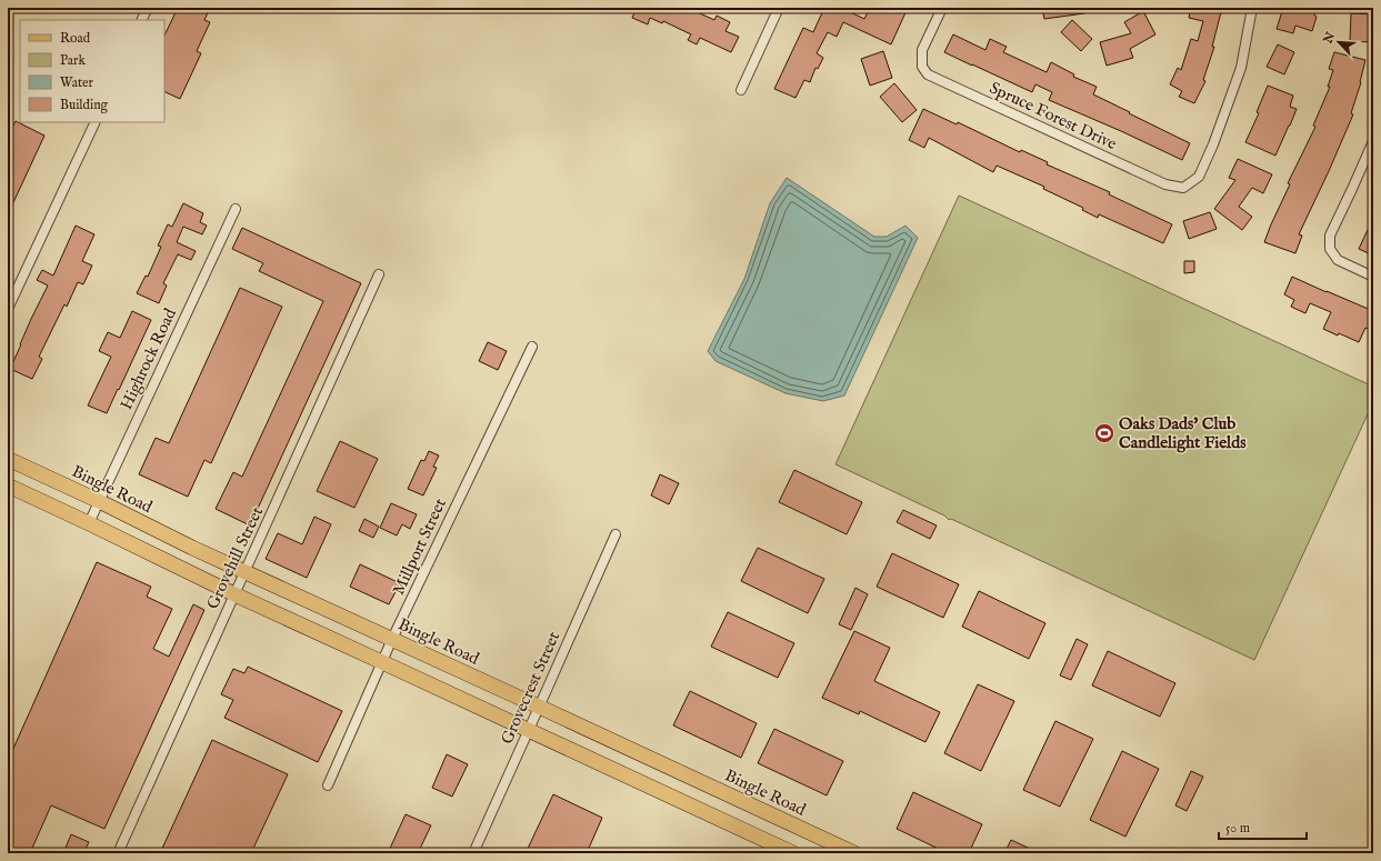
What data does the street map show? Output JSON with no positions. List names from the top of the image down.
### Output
{
  "streets": {
    "main road": ["Bingle Road"],
    "street": [
      "Spruce Forest Drive",
      "Highrock Road",
      "Millport Street",
      "Grovehill Street",
      "Grovecrest Street"
    ]
  },
  "crossings": [
    ["Highrock Road", "Bingle Road"],
    ["Bingle Road", "Millport Street"],
    ["Bingle Road", "Grovehill Street"],
    ["Bingle Road", "Grovecrest Street"]
  ],
  "places": {
    "sports": ["Oaks Dads' Club Candlelight Fields"]
  },
  "legend": [
    "Road",
    "Park",
    "Water",
    "Building"
  ],
  "scale_bar": "50 m",
  "north": "top left"
}
